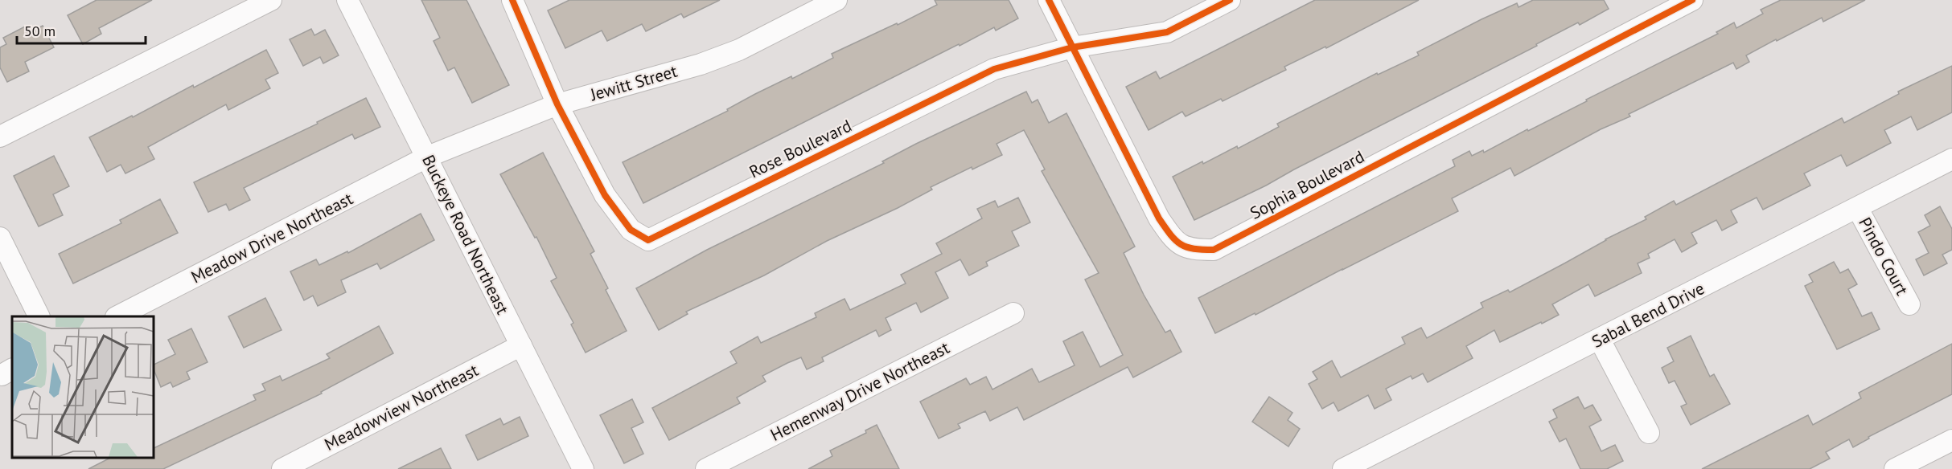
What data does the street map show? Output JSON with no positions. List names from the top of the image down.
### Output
{
  "streets": {
    "street": [
      "Jewitt Street",
      "Rose Boulevard",
      "Sophia Boulevard",
      "Buckeye Road Northeast",
      "Meadow Drive Northeast",
      "Pindo Court",
      "Sabal Bend Drive",
      "Hemenway Drive Northeast",
      "Meadowview Northeast"
    ]
  },
  "crossings": [
    ["Jewitt Street", "Rose Boulevard"],
    ["Jewitt Street", "Buckeye Road Northeast"],
    ["Jewitt Street", "Meadow Drive Northeast"],
    ["Rose Boulevard", "Sophia Boulevard"],
    ["Buckeye Road Northeast", "Meadow Drive Northeast"],
    ["Buckeye Road Northeast", "Meadowview Northeast"],
    ["Pindo Court", "Sabal Bend Drive"]
  ],
  "scale_bar": "50 m"
}
